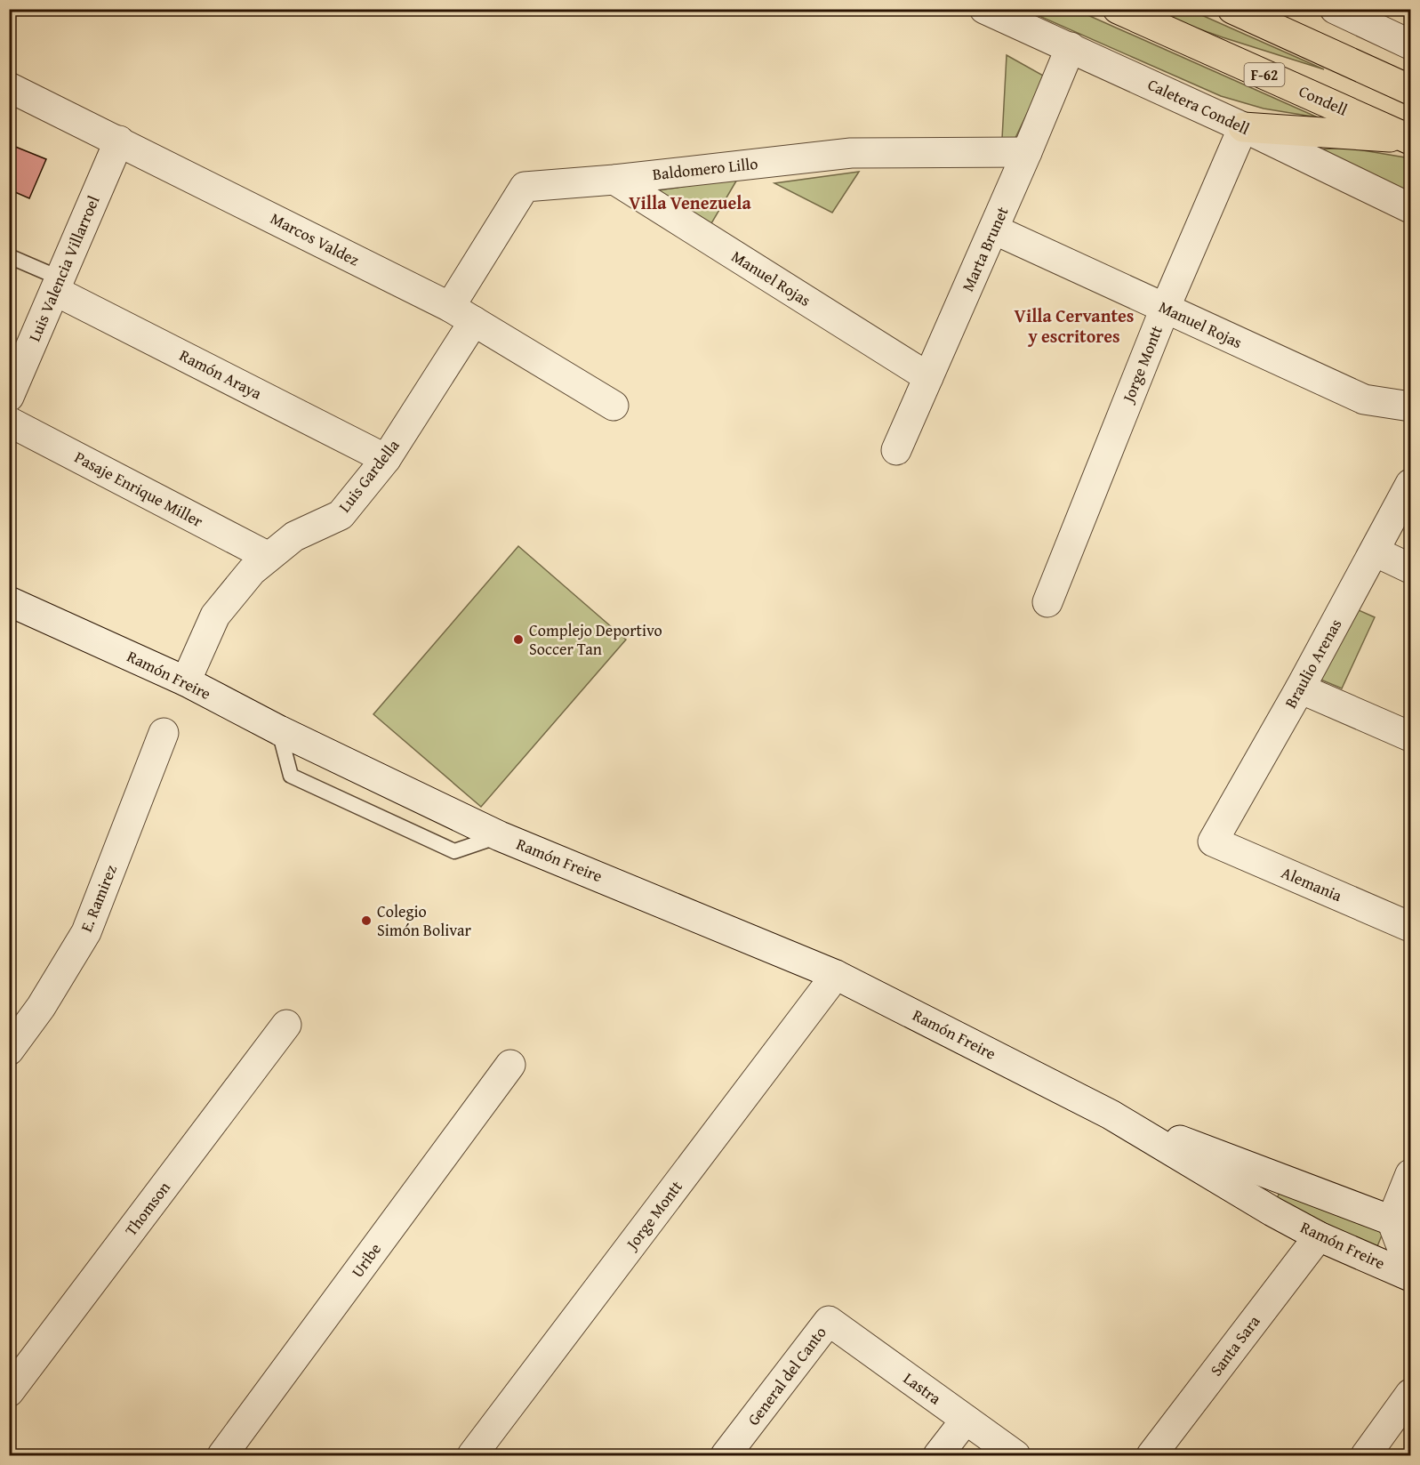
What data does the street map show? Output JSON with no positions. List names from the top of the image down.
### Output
{
  "streets": {
    "main road": ["F-62", "Condell"],
    "street": [
      "Caletera Condell",
      "Baldomero Lillo",
      "Marcos Valdez",
      "Marta Brunet",
      "Luis Valencia Villarroel",
      "Manuel Rojas",
      "Jorge Montt",
      "Ramón Araya",
      "Luis Gardella",
      "Pasaje Enrique Miller",
      "Braulio Arenas",
      "Ramón Freire",
      "Alemania",
      "E. Ramirez",
      "Thomson",
      "Uribe",
      "Santa Sara",
      "General del Canto",
      "Lastra"
    ]
  },
  "crossings": [
    ["Caletera Condell", "Marta Brunet"],
    ["Caletera Condell", "Jorge Montt"],
    ["Baldomero Lillo", "Marcos Valdez"],
    ["Baldomero Lillo", "Marta Brunet"],
    ["Baldomero Lillo", "Manuel Rojas"],
    ["Baldomero Lillo", "Luis Gardella"],
    ["Marcos Valdez", "Luis Valencia Villarroel"],
    ["Marcos Valdez", "Luis Gardella"],
    ["Marta Brunet", "Manuel Rojas"],
    ["Luis Valencia Villarroel", "Ramón Araya"],
    ["Manuel Rojas", "Jorge Montt"],
    ["Jorge Montt", "Ramón Freire"],
    ["Ramón Araya", "Luis Gardella"],
    ["Luis Gardella", "Pasaje Enrique Miller"],
    ["Luis Gardella", "Ramón Freire"],
    ["Braulio Arenas", "Alemania"],
    ["Ramón Freire", "Santa Sara"],
    ["General del Canto", "Lastra"]
  ],
  "districts": ["Villa Venezuela", "Villa Cervantes y escritores"],
  "places": ["Complejo Deportivo Soccer Tan", "Colegio Simón Bolivar"]
}
